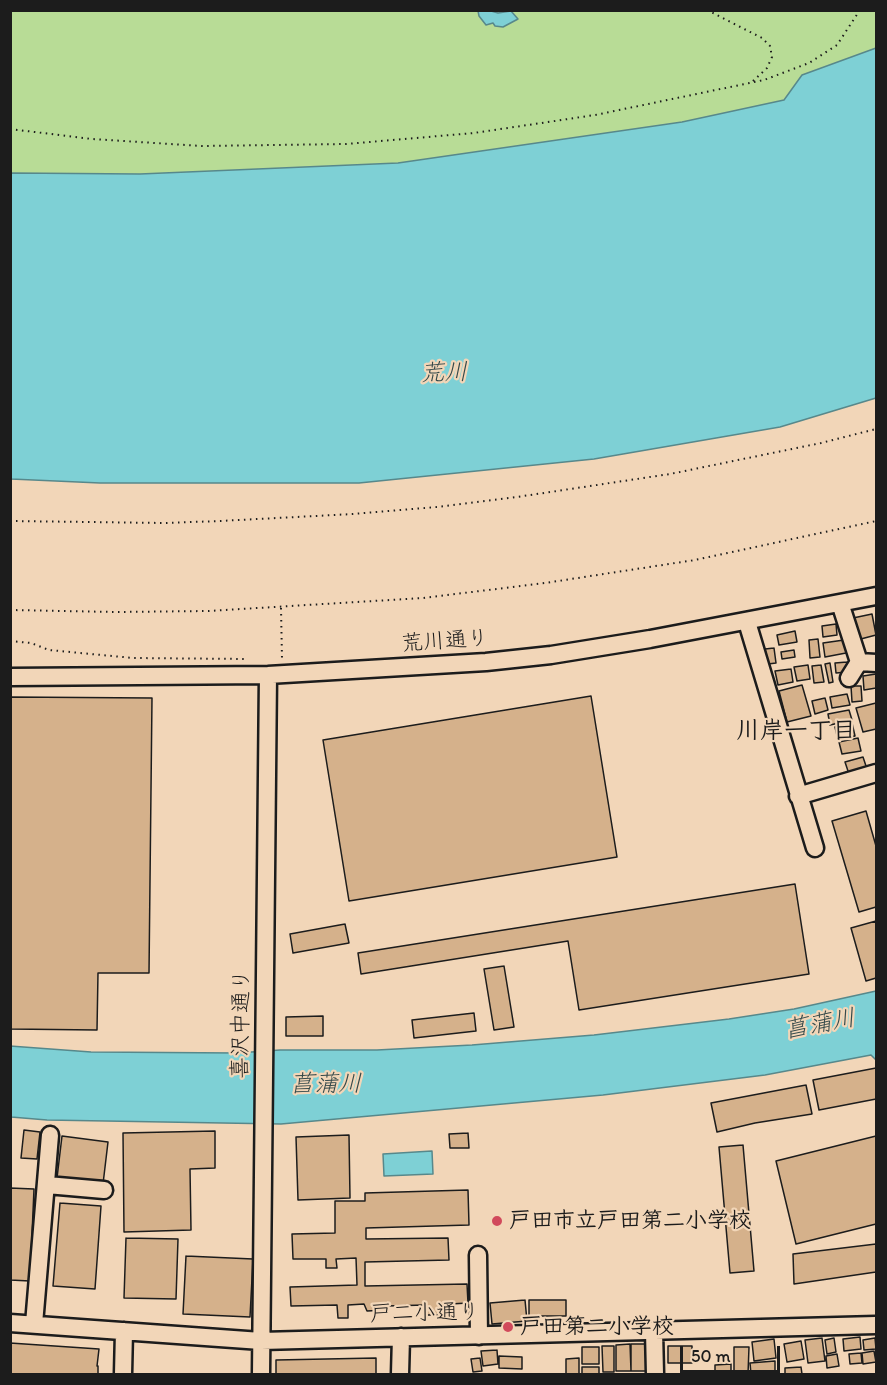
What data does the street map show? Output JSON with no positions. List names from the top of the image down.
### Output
{
  "streets": {
    "street": ["荒川通り", "喜沢中通り", "戸二小通り"]
  },
  "crossings": [
    ["荒川通り", "喜沢中通り"],
    ["喜沢中通り", "戸二小通り"]
  ],
  "districts": ["川岸一丁目"],
  "water": ["荒川", "菖蒲川"],
  "places": ["戸田市立戸田第二小学校", "戸田第二小学校"],
  "scale_bar": "50 m"
}
